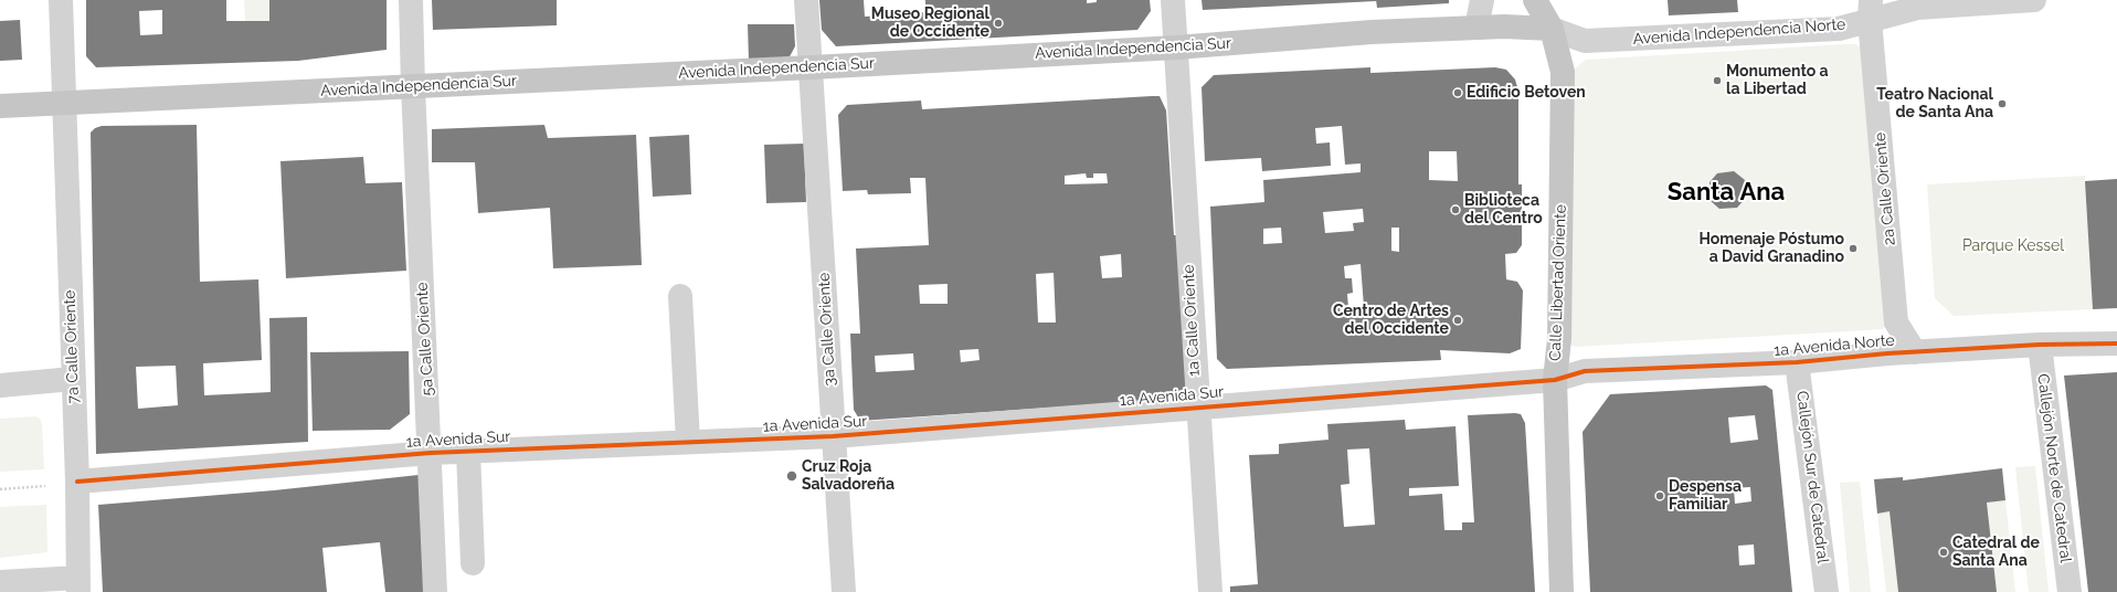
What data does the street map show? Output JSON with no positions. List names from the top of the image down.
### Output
{
  "streets": {
    "main road": ["Avenida Independencia Sur", "Calle Libertad Oriente"],
    "street": [
      "Avenida Independencia Norte",
      "2a Calle Oriente",
      "1a Calle Oriente",
      "3a Calle Oriente",
      "5a Calle Oriente",
      "1a Avenida Norte",
      "7a Calle Oriente",
      "1a Avenida Sur",
      "Callejón Norte de Catedral",
      "Callejón Sur de Catedral"
    ]
  },
  "crossings": [
    ["Avenida Independencia Norte", "Avenida Independencia Sur"],
    ["Avenida Independencia Norte", "2a Calle Oriente"],
    ["Avenida Independencia Norte", "Calle Libertad Oriente"],
    ["Avenida Independencia Sur", "Calle Libertad Oriente"],
    ["Avenida Independencia Sur", "1a Calle Oriente"],
    ["Avenida Independencia Sur", "3a Calle Oriente"],
    ["Avenida Independencia Sur", "5a Calle Oriente"],
    ["Avenida Independencia Sur", "7a Calle Oriente"],
    ["2a Calle Oriente", "1a Avenida Norte"],
    ["Calle Libertad Oriente", "1a Avenida Norte"],
    ["Calle Libertad Oriente", "1a Avenida Sur"],
    ["1a Calle Oriente", "1a Avenida Sur"],
    ["3a Calle Oriente", "1a Avenida Sur"],
    ["5a Calle Oriente", "1a Avenida Sur"],
    ["1a Avenida Norte", "1a Avenida Sur"],
    ["1a Avenida Norte", "Callejón Norte de Catedral"],
    ["1a Avenida Norte", "Callejón Sur de Catedral"],
    ["7a Calle Oriente", "1a Avenida Sur"]
  ],
  "districts": ["Santa Ana"],
  "parks": ["Parque Kessel"],
  "places": [
    "Museo Regional de Occidente",
    "Monumento a la Libertad",
    "Edificio Betoven",
    "Teatro Nacional de Santa Ana",
    "Biblioteca del Centro",
    "Homenaje Póstumo a David Granadino",
    "Centro de Artes del Occidente",
    "Cruz Roja Salvadoreña",
    "Despensa Familiar",
    "Catedral de Santa Ana"
  ]
}
